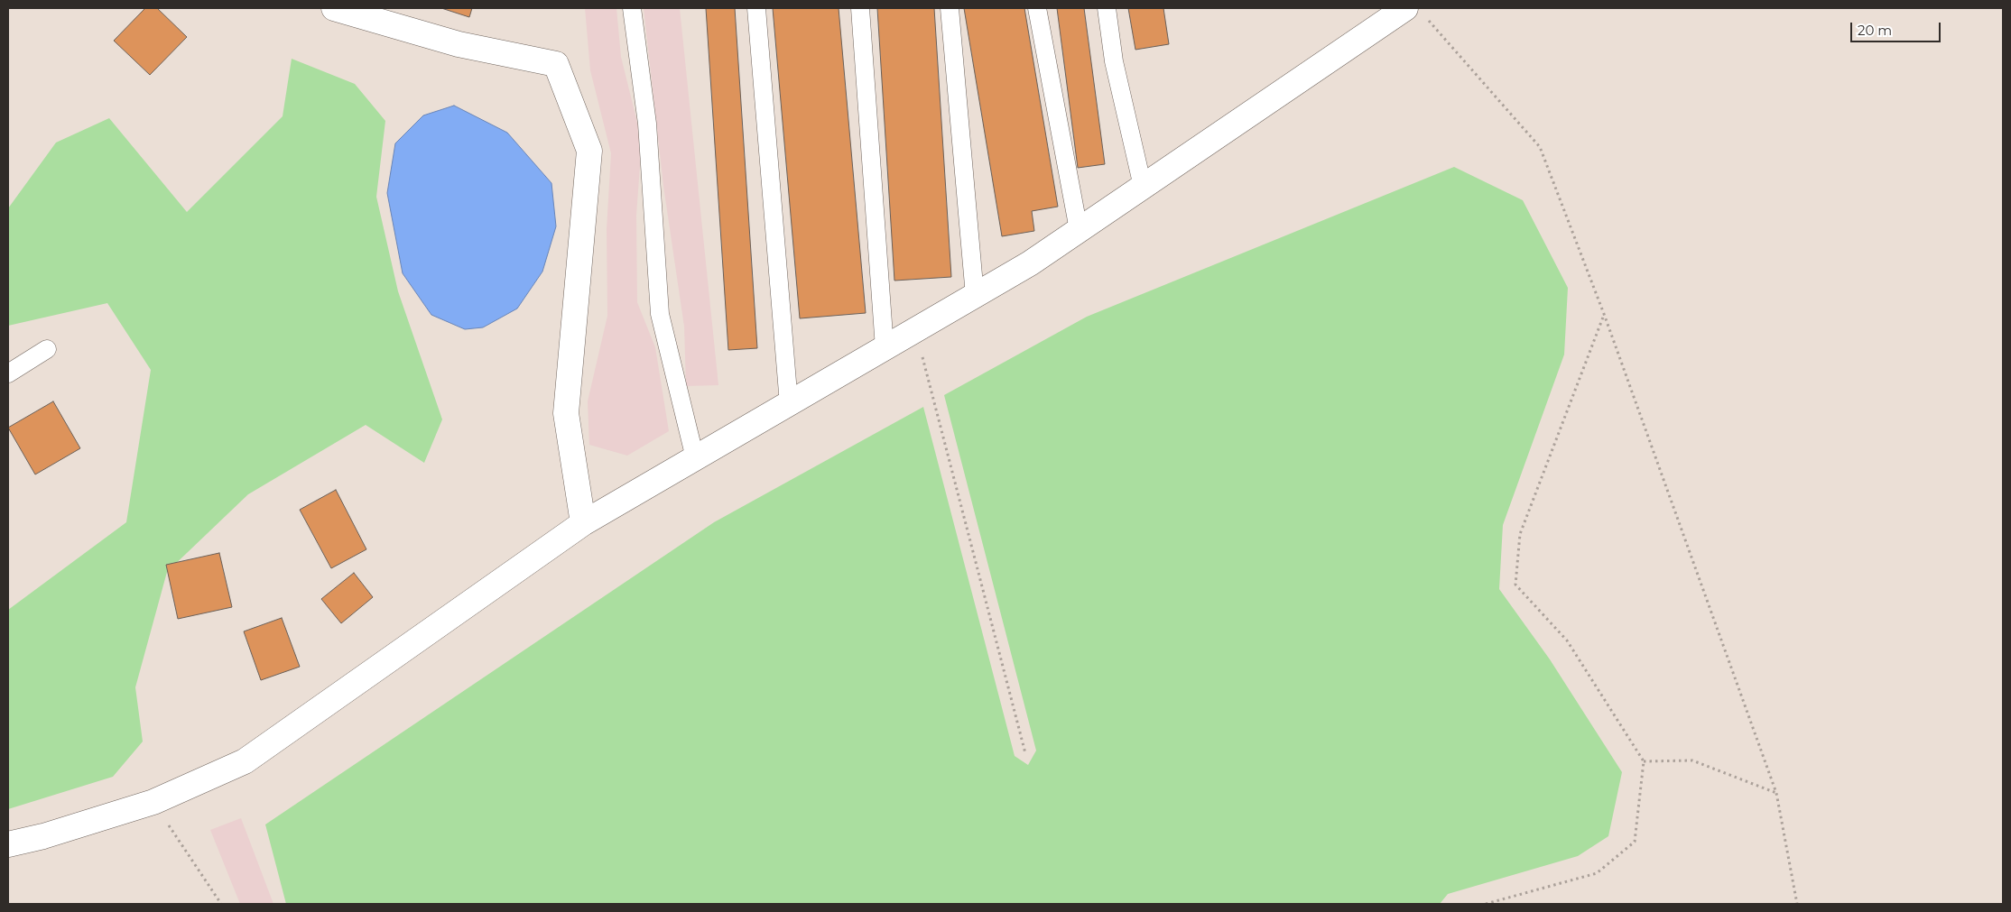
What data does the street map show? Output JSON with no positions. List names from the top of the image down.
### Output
{
  "scale_bar": "20 m"
}
